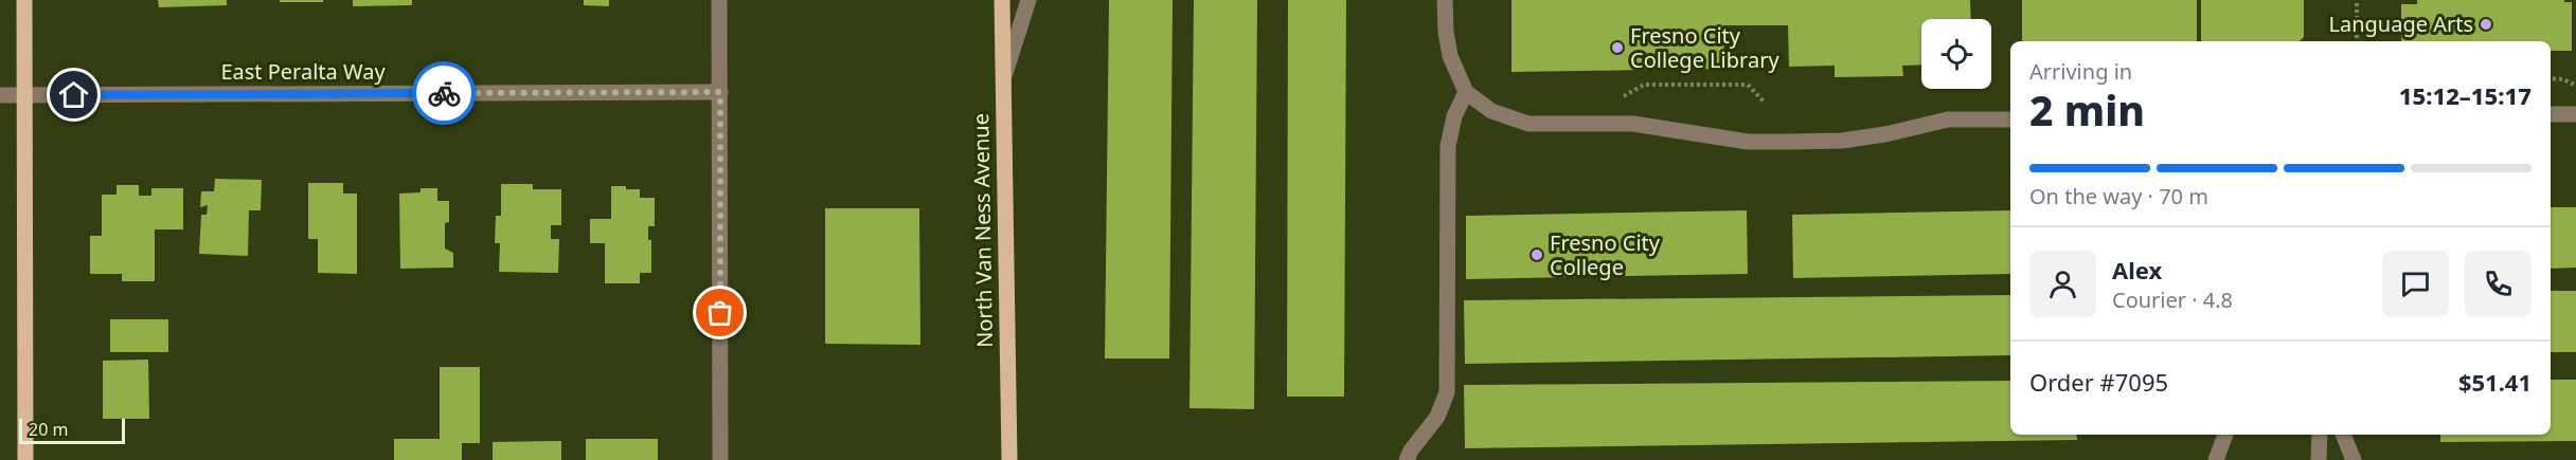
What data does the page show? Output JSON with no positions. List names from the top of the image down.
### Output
{
  "streets": {
    "main road": ["North Van Ness Avenue"],
    "street": ["East Peralta Way"]
  },
  "places": ["Language Arts", "Fresno City College Library", "Fresno City College"],
  "scale_bar": "20 m",
  "page": {
    "heading": ["2 min", "Arriving in", "15:12–15:17"],
    "panel": [
      "Alex",
      "Courier · 4.8",
      "Order #7095",
      "$51.41"
    ],
    "bar": "On the way · 70 m",
    "scale": "20 m"
  }
}
